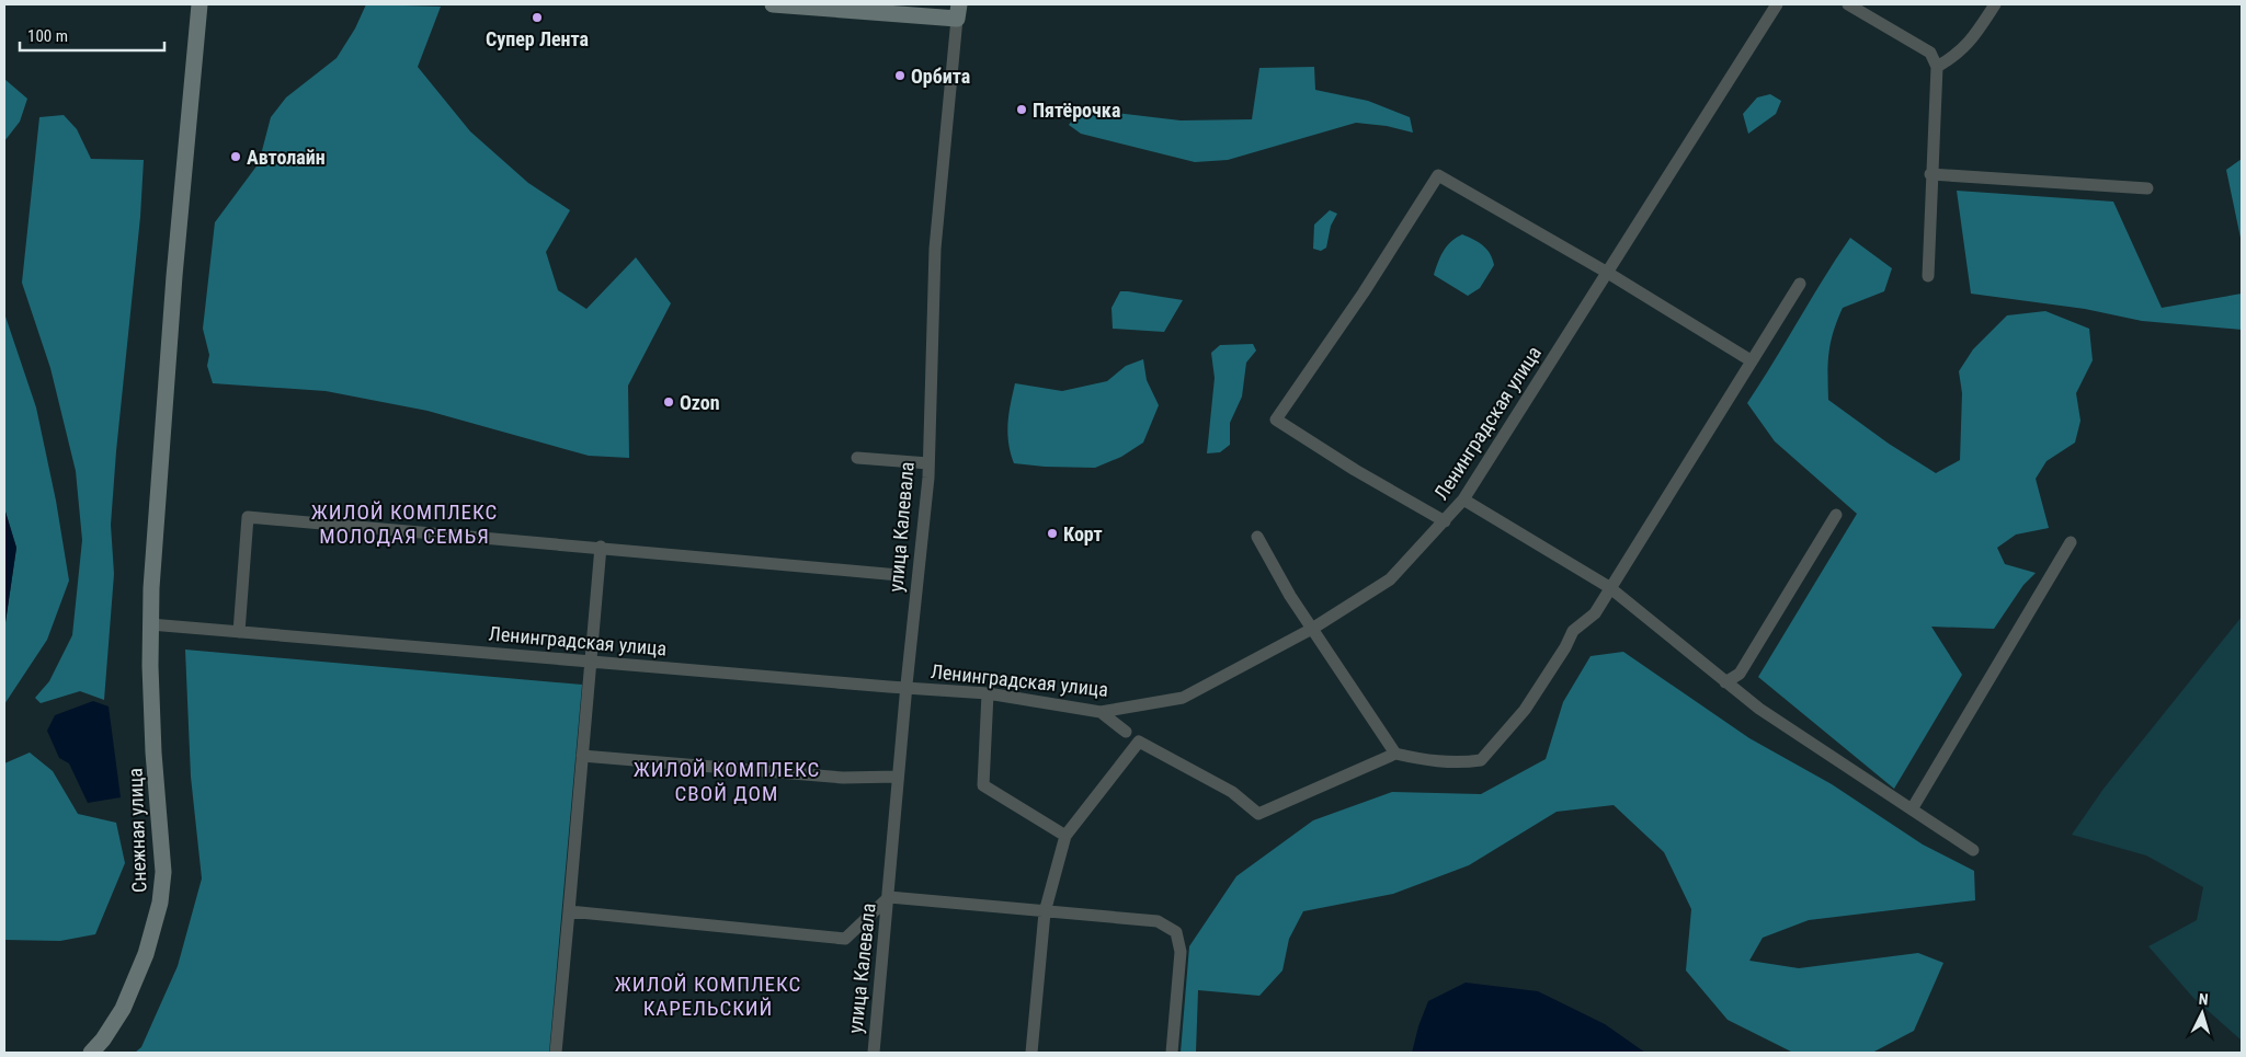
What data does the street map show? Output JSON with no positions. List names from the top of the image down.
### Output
{
  "streets": {
    "street": ["Ленинградская улица", "улица Калевала", "Снежная улица"]
  },
  "crossings": [
    ["Ленинградская улица", "улица Калевала"],
    ["Ленинградская улица", "Снежная улица"]
  ],
  "districts": ["ЖИЛОЙ КОМПЛЕКС МОЛОДАЯ СЕМЬЯ", "ЖИЛОЙ КОМПЛЕКС СВОЙ ДОМ", "ЖИЛОЙ КОМПЛЕКС КАРЕЛЬСКИЙ"],
  "places": [
    "Супер Лента",
    "Орбита",
    "Пятёрочка",
    "Автолайн",
    "Ozon",
    "Корт"
  ],
  "scale_bar": "100 m",
  "north": "top"
}
